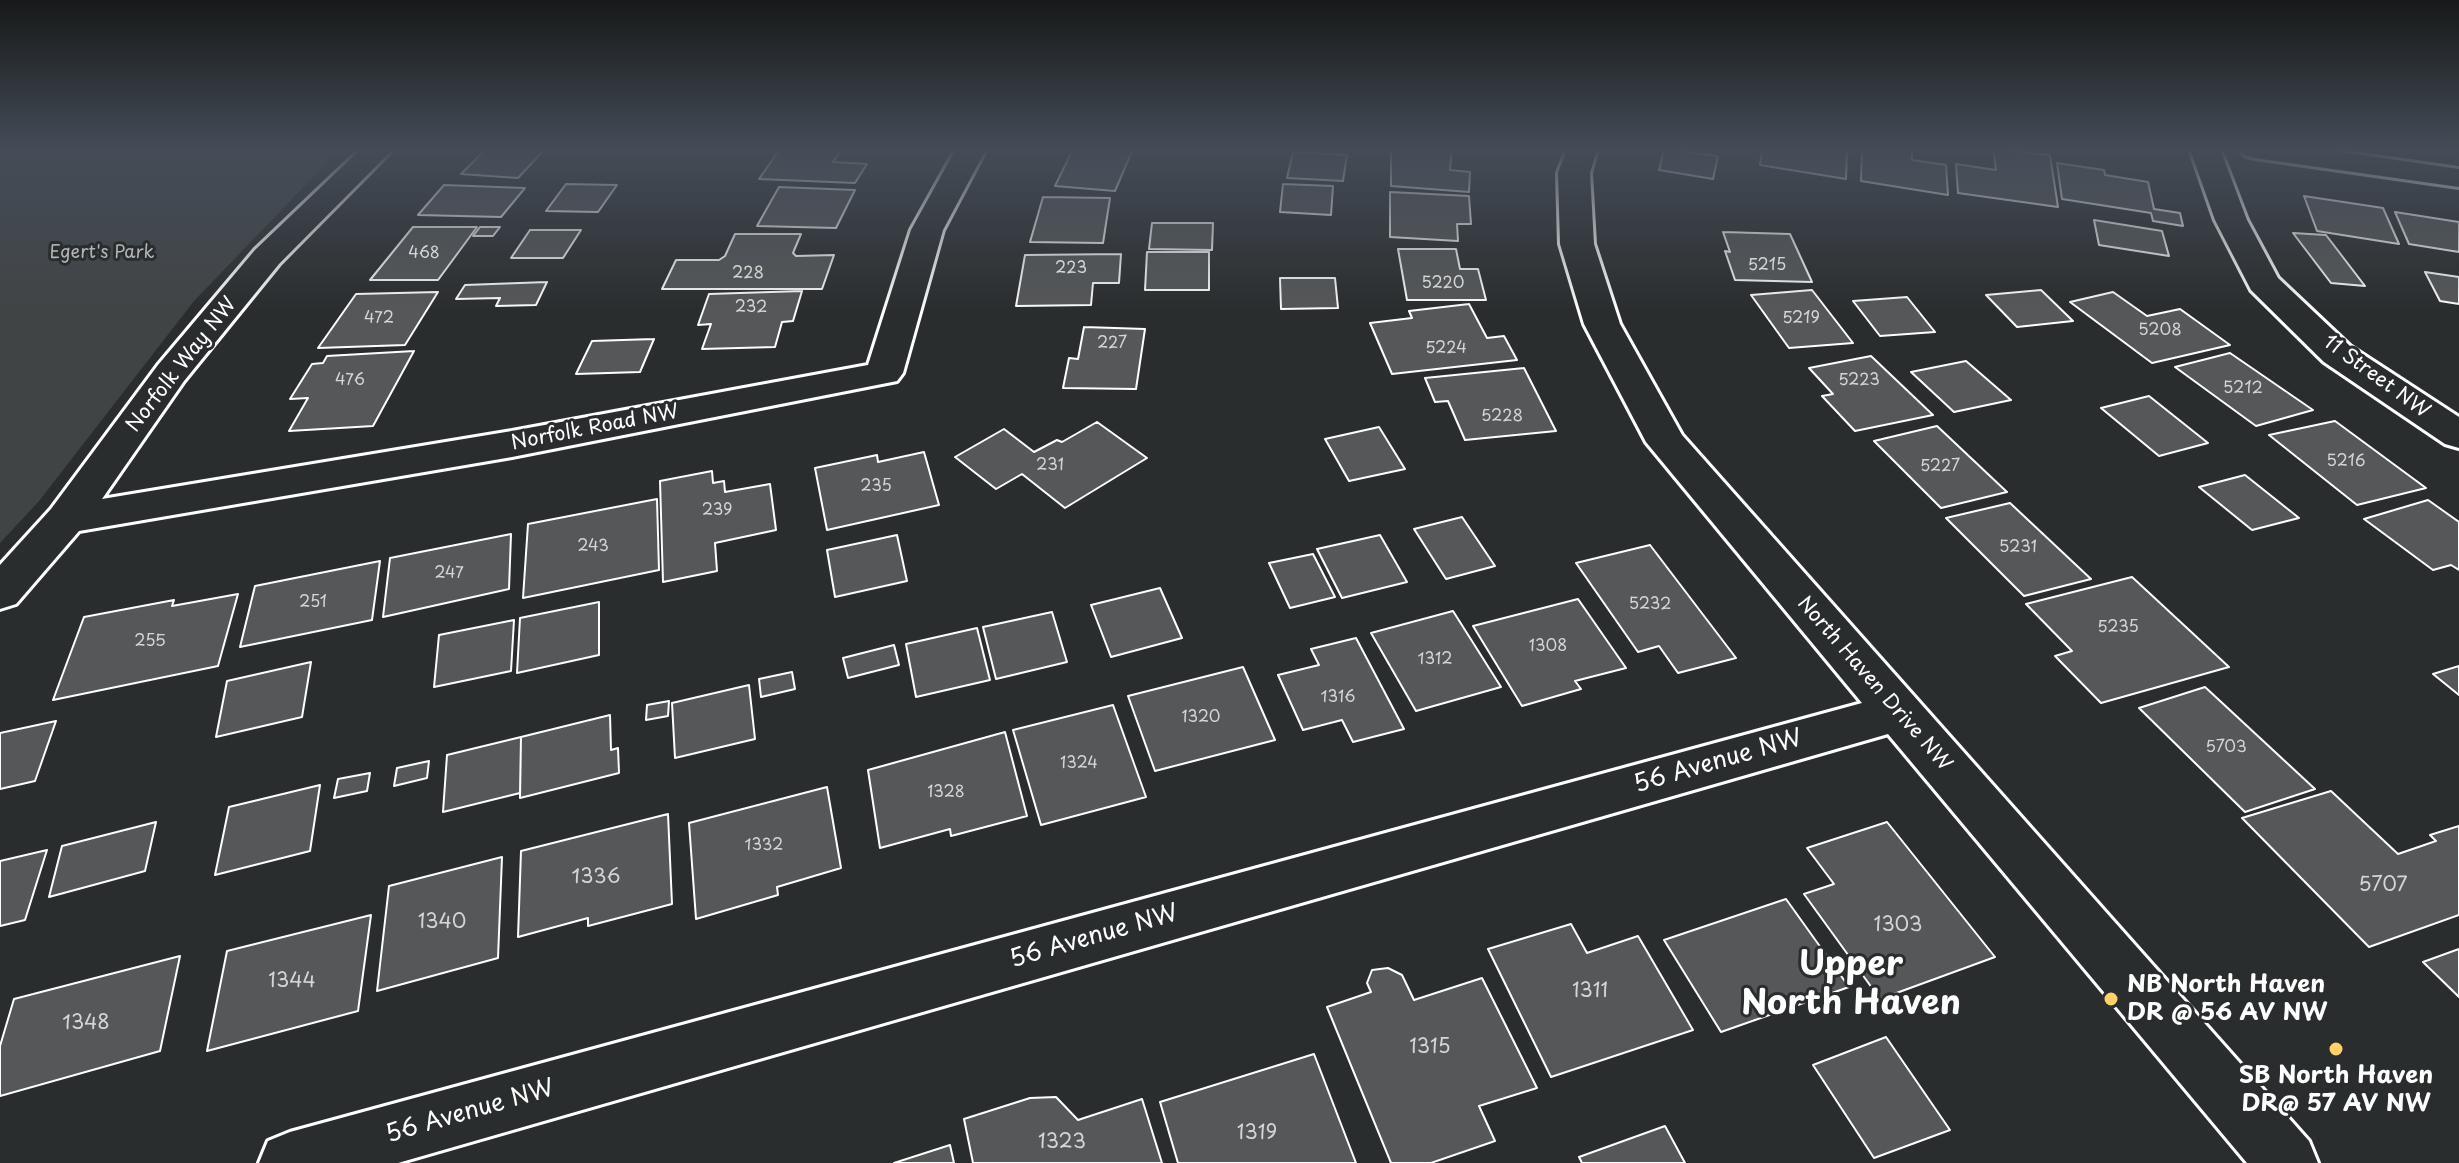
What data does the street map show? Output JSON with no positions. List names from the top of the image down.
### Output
{
  "streets": {
    "street": [
      "Norfolk Way NW",
      "11 Street NW",
      "Norfolk Road NW",
      "North Haven Drive NW",
      "56 Avenue NW"
    ]
  },
  "crossings": [
    ["Norfolk Way NW", "Norfolk Road NW"],
    ["North Haven Drive NW", "56 Avenue NW"]
  ],
  "districts": ["Upper North Haven"],
  "parks": ["Egert's Park"],
  "places": ["NB North Haven DR @ 56 AV NW", "SB North Haven DR@ 57 AV NW"],
  "house_numbers": [
    "468",
    "5215",
    "223",
    "228",
    "5220",
    "232",
    "472",
    "5219",
    "5208",
    "227",
    "5224",
    "476",
    "5223",
    "5212",
    "5228",
    "5216",
    "231",
    "5227",
    "235",
    "239",
    "243",
    "5231",
    "247",
    "251",
    "5232",
    "5235",
    "255",
    "1308",
    "1312",
    "1316",
    "1320",
    "5703",
    "1324",
    "1328",
    "1332",
    "1336",
    "5707",
    "1340",
    "1303",
    "1344",
    "1311",
    "1348",
    "1315",
    "1319",
    "1323"
  ]
}
